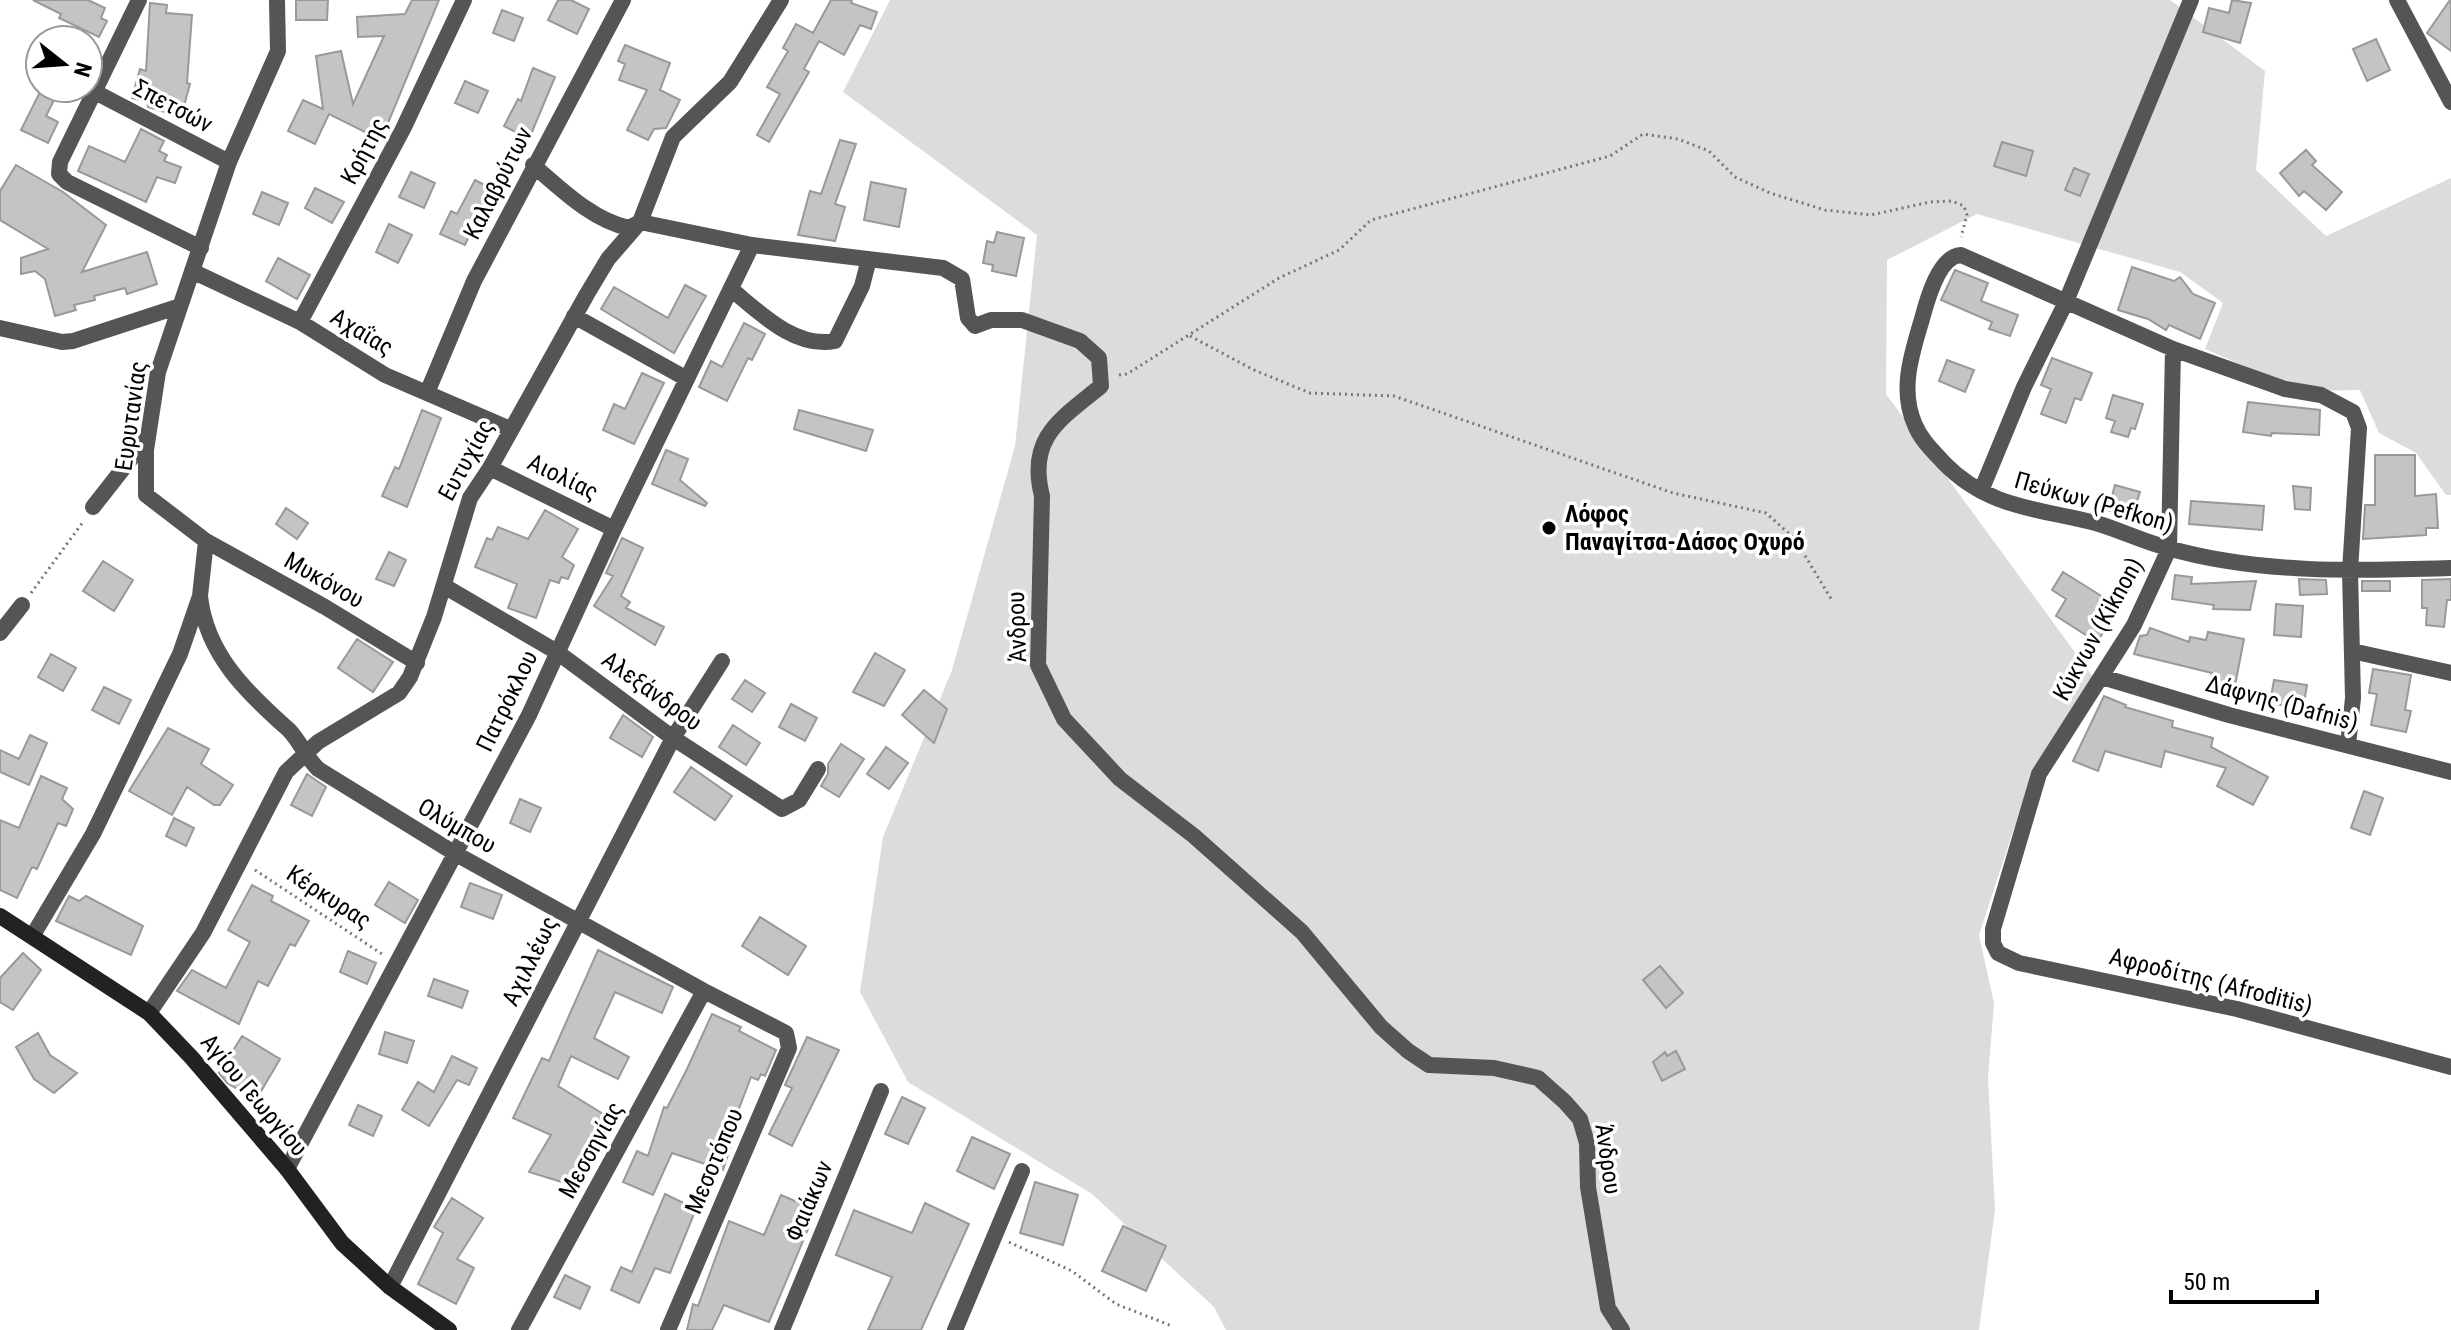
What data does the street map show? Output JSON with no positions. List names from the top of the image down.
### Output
{
  "streets": {
    "street": [
      "Σπετσών",
      "Κρήτης",
      "Καλαβρύτων",
      "Αχαΐας",
      "Ευρυτανίας",
      "Ευτυχίας",
      "Αιολίας",
      "Πεύκων (Pefkon)",
      "Μυκόνου",
      "Άνδρου",
      "Κύκνων (Kiknon)",
      "Αλεξάνδρου",
      "Πατρόκλου",
      "Δάφνης (Dafnis)",
      "Ολύμπου",
      "Αχιλλέως",
      "Αφροδίτης (Afroditis)",
      "Αγίου Γεωργίου",
      "Μεσσηνίας",
      "Μεσοτόπου",
      "Φαιάκων"
    ],
    "path": ["Κέρκυρας"]
  },
  "crossings": [
    ["Σπετσών", "Ευρυτανίας"],
    ["Κρήτης", "Αχαΐας"],
    ["Καλαβρύτων", "Αχαΐας"],
    ["Αχαΐας", "Ευρυτανίας"],
    ["Αχαΐας", "Ευτυχίας"],
    ["Ευρυτανίας", "Μυκόνου"],
    ["Ευτυχίας", "Αιολίας"],
    ["Ευτυχίας", "Μυκόνου"],
    ["Ευτυχίας", "Αλεξάνδρου"],
    ["Ευτυχίας", "Ολύμπου"],
    ["Ευτυχίας", "Κέρκυρας"],
    ["Ευτυχίας", "Αγίου Γεωργίου"],
    ["Αιολίας", "Πατρόκλου"],
    ["Πεύκων (Pefkon)", "Κύκνων (Kiknon)"],
    ["Κύκνων (Kiknon)", "Δάφνης (Dafnis)"],
    ["Κύκνων (Kiknon)", "Αφροδίτης (Afroditis)"],
    ["Αλεξάνδρου", "Πατρόκλου"],
    ["Αλεξάνδρου", "Αχιλλέως"],
    ["Πατρόκλου", "Ολύμπου"],
    ["Πατρόκλου", "Κέρκυρας"],
    ["Πατρόκλου", "Αγίου Γεωργίου"],
    ["Ολύμπου", "Αχιλλέως"],
    ["Ολύμπου", "Μεσσηνίας"],
    ["Ολύμπου", "Μεσοτόπου"],
    ["Αχιλλέως", "Αγίου Γεωργίου"]
  ],
  "places": ["Λόφος Παναγίτσα-Δάσος Οχυρό"],
  "scale_bar": "50 m",
  "north": "right"
}
